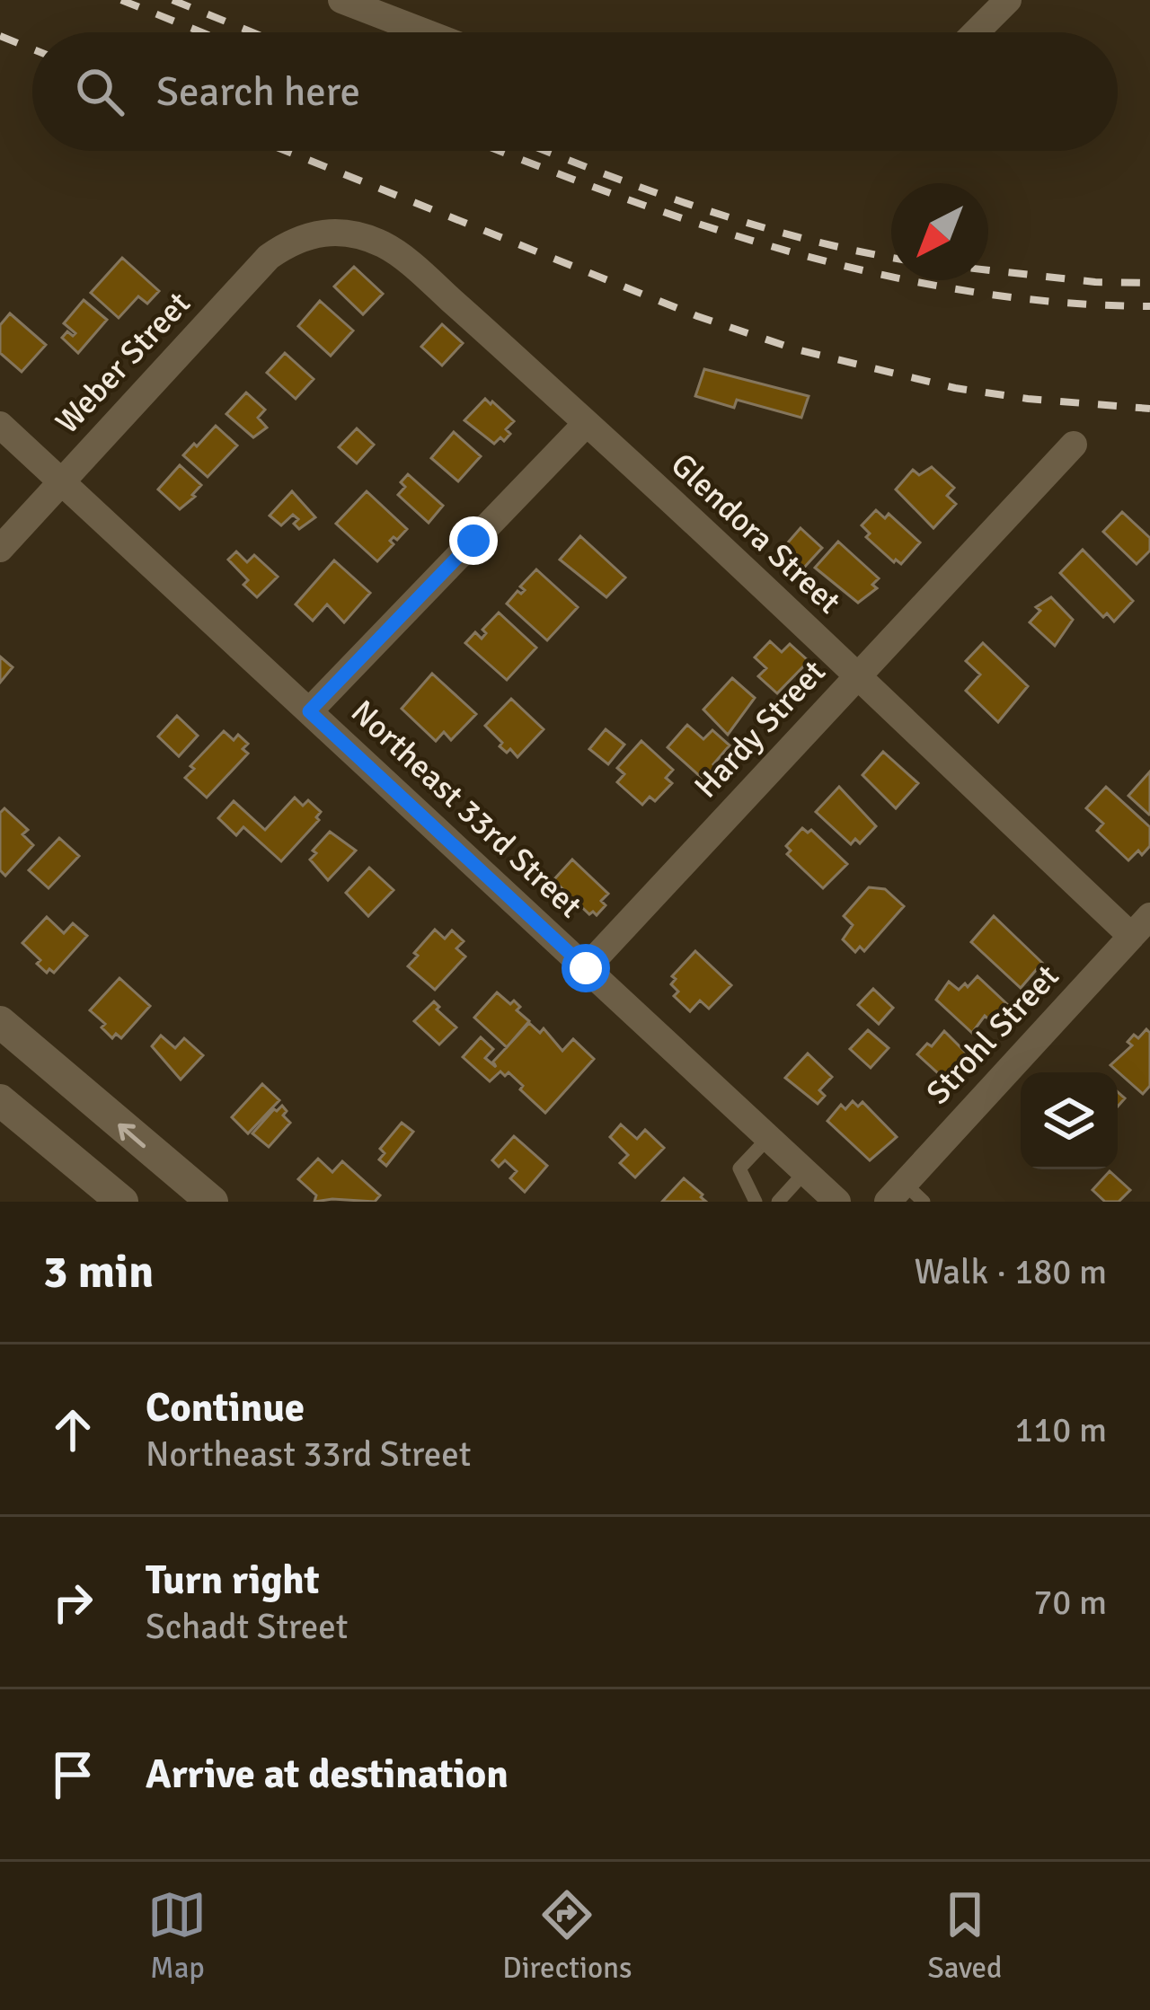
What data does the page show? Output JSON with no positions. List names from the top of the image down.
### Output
{
  "streets": {
    "street": [
      "Weber Street",
      "Glendora Street",
      "Hardy Street",
      "Northeast 33rd Street",
      "Strohl Street"
    ]
  },
  "crossings": [
    ["Weber Street", "Glendora Street"],
    ["Weber Street", "Northeast 33rd Street"],
    ["Glendora Street", "Hardy Street"],
    ["Glendora Street", "Strohl Street"],
    ["Hardy Street", "Northeast 33rd Street"]
  ],
  "north": "bottom left",
  "page": {
    "search": "Search here",
    "heading": ["3 min", "Walk · 180 m"],
    "list": [
      ["Continue", "Northeast 33rd Street", "110 m"],
      ["Turn right", "Schadt Street", "70 m"],
      "Arrive at destination"
    ],
    "nav": ["Map", "Directions", "Saved"]
  }
}
